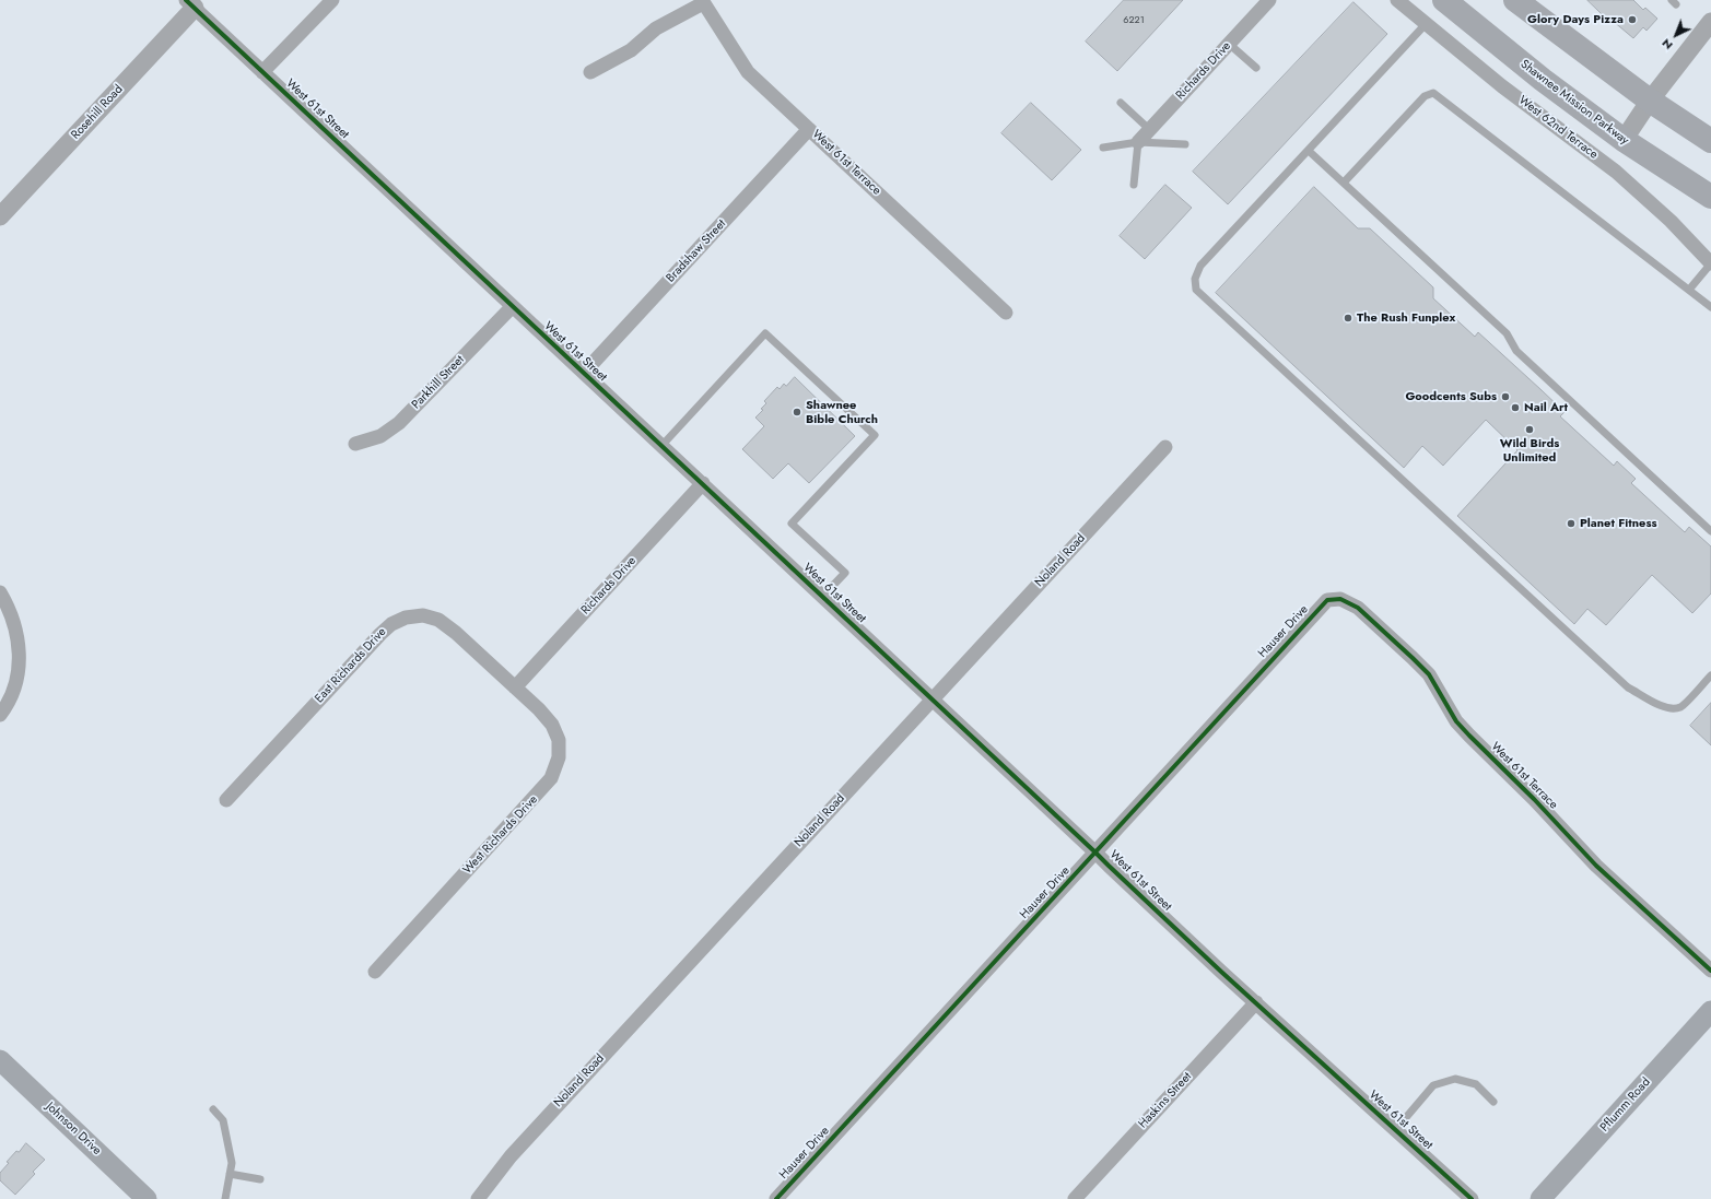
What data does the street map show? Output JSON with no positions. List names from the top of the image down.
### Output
{
  "streets": {
    "highway": ["Shawnee Mission Parkway"],
    "main road": ["Pflumm Road", "Johnson Drive"],
    "street": [
      "Richards Drive",
      "West 61st Street",
      "Rosehill Road",
      "West 62nd Terrace",
      "West 61st Terrace",
      "Bradshaw Street",
      "Parkhill Street",
      "Noland Road",
      "Hauser Drive",
      "East Richards Drive",
      "West Richards Drive",
      "Haskins Street"
    ]
  },
  "crossings": [
    ["Richards Drive", "West 61st Street"],
    ["Richards Drive", "East Richards Drive"],
    ["Richards Drive", "West Richards Drive"],
    ["West 61st Street", "Rosehill Road"],
    ["West 61st Street", "Bradshaw Street"],
    ["West 61st Street", "Parkhill Street"],
    ["West 61st Street", "Noland Road"],
    ["West 61st Street", "Hauser Drive"],
    ["West 61st Street", "Haskins Street"],
    ["West 61st Terrace", "Bradshaw Street"],
    ["West 61st Terrace", "Hauser Drive"],
    ["East Richards Drive", "West Richards Drive"]
  ],
  "places": [
    "Glory Days Pizza",
    "The Rush Funplex",
    "Goodcents Subs",
    "Nail Art",
    "Shawnee Bible Church",
    "Wild Birds Unlimited",
    "Planet Fitness"
  ],
  "house_numbers": ["6221"],
  "north": "bottom left"
}
